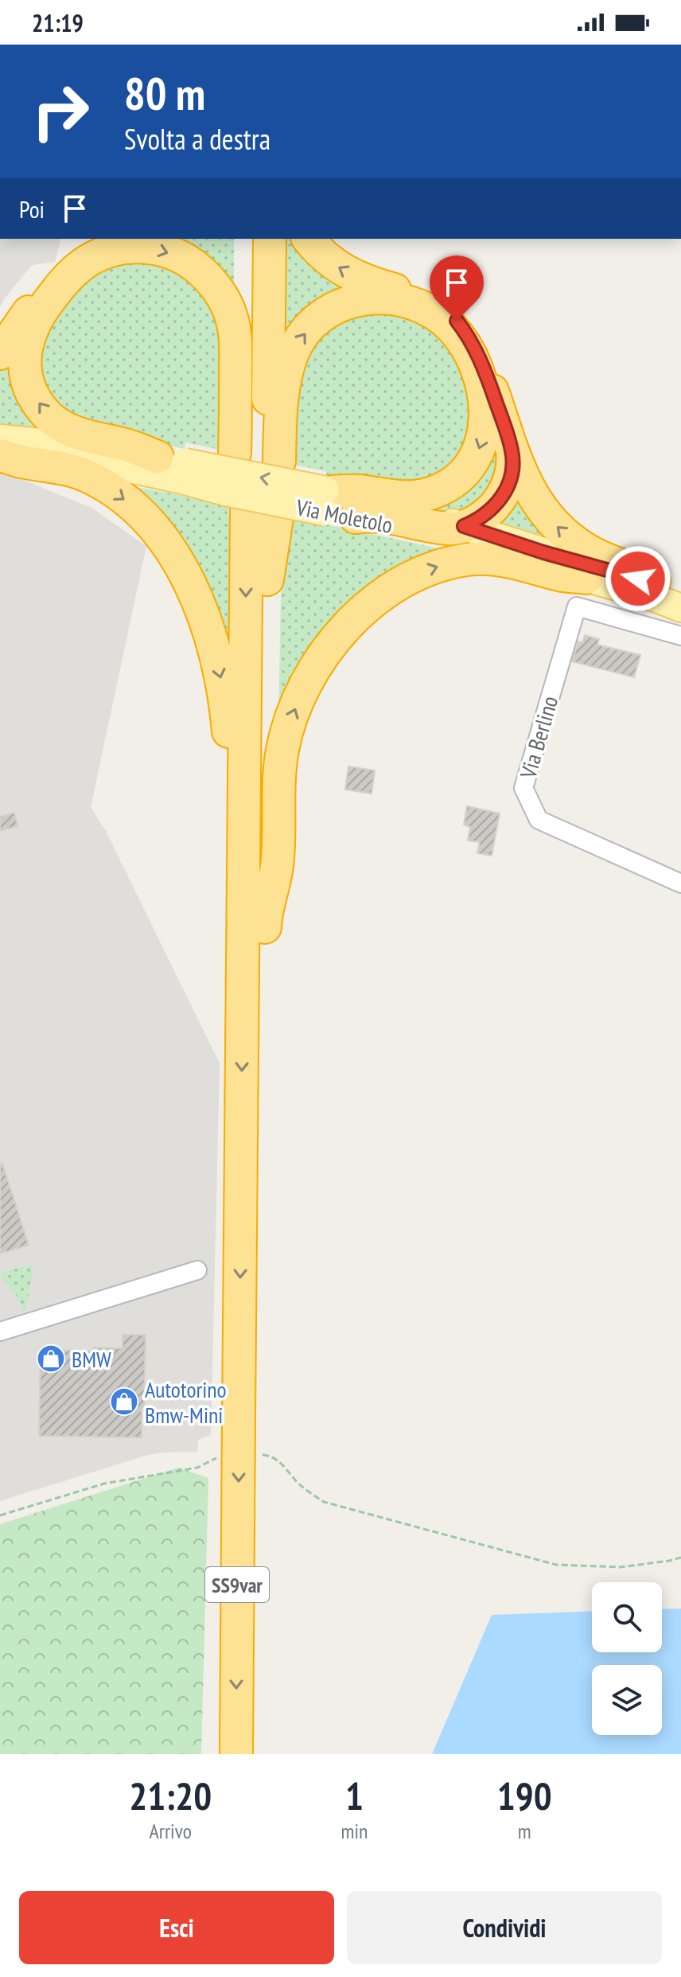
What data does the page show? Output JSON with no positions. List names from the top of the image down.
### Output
{
  "streets": {
    "highway": ["SS9var"],
    "main road": ["Via Moletolo"],
    "street": ["Via Berlino"]
  },
  "places": {
    "shop": ["BMW", "Autotorino Bmw-Mini"]
  },
  "page": {
    "status": "21:19",
    "turn": ["80 m", "Svolta a destra"],
    "then": "Poi",
    "eta": [
      "21:20",
      "Arrivo",
      "1",
      "min",
      "190",
      "m"
    ],
    "buttons": ["Esci", "Condividi"]
  }
}
